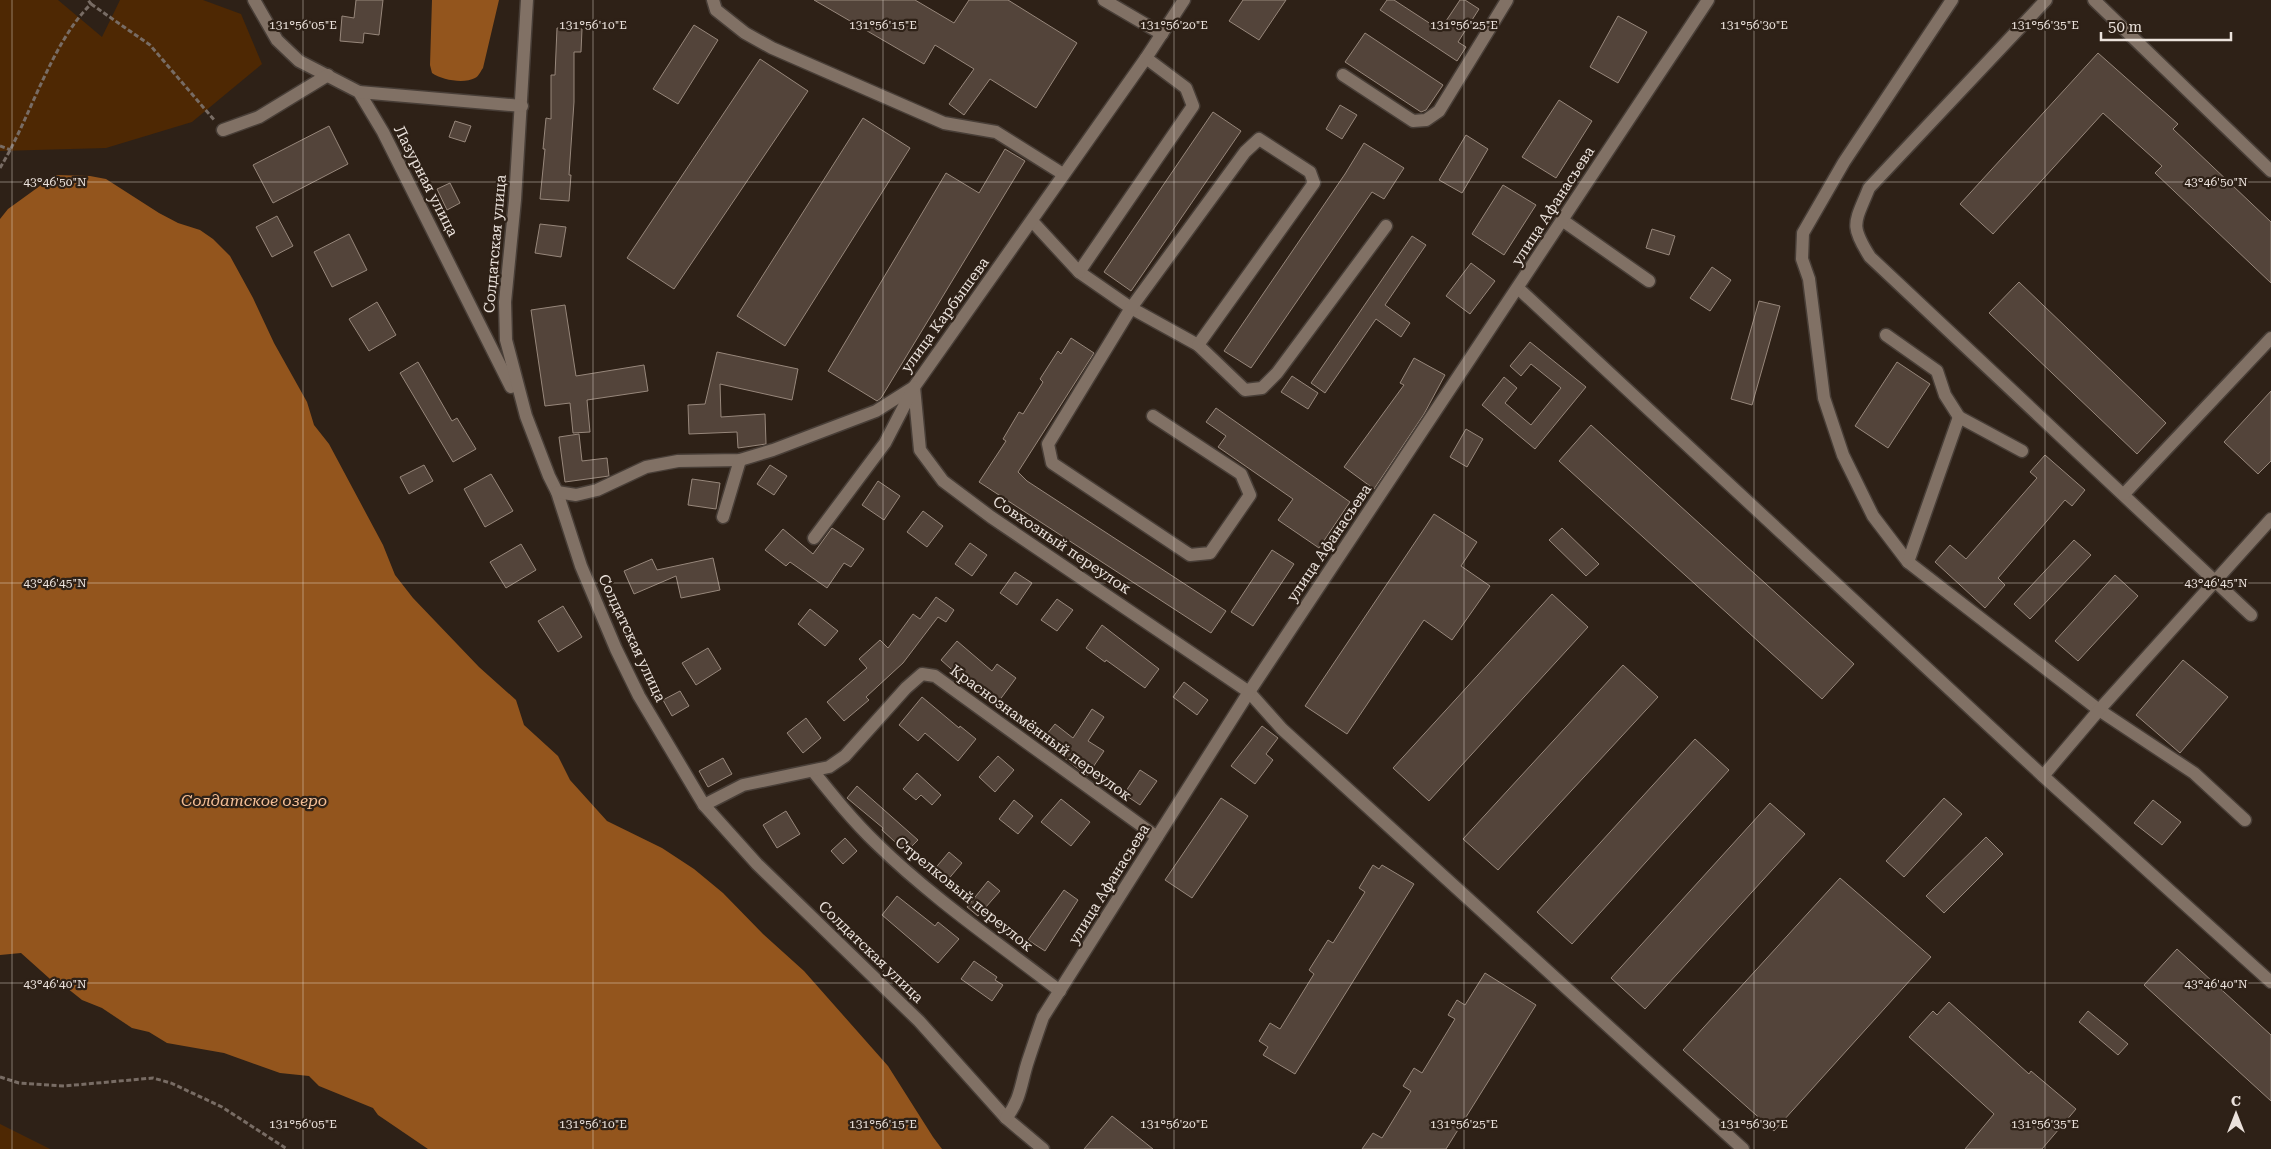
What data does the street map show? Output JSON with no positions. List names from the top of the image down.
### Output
{
  "streets": {
    "street": [
      "Лазурная улица",
      "улица Афанасьева",
      "Солдатская улица",
      "улица Карбышева",
      "Совхозный переулок",
      "Краснознамённый переулок",
      "Стрелковый переулок"
    ]
  },
  "crossings": [
    ["Лазурная улица", "Солдатская улица"],
    ["улица Афанасьева", "Солдатская улица"],
    ["улица Афанасьева", "Совхозный переулок"],
    ["улица Афанасьева", "Краснознамённый переулок"],
    ["улица Афанасьева", "Стрелковый переулок"],
    ["Солдатская улица", "улица Карбышева"],
    ["Солдатская улица", "Краснознамённый переулок"],
    ["улица Карбышева", "Совхозный переулок"],
    ["Краснознамённый переулок", "Стрелковый переулок"]
  ],
  "water": ["Солдатское озеро"],
  "scale_bar": "50 m",
  "north": "top",
  "coordinates": [
    "131°56'05\"E",
    "131°56'10\"E",
    "131°56'15\"E",
    "131°56'20\"E",
    "131°56'25\"E",
    "131°56'30\"E",
    "131°56'35\"E",
    "43°46'50\"N",
    "43°46'45\"N",
    "43°46'40\"N"
  ]
}
